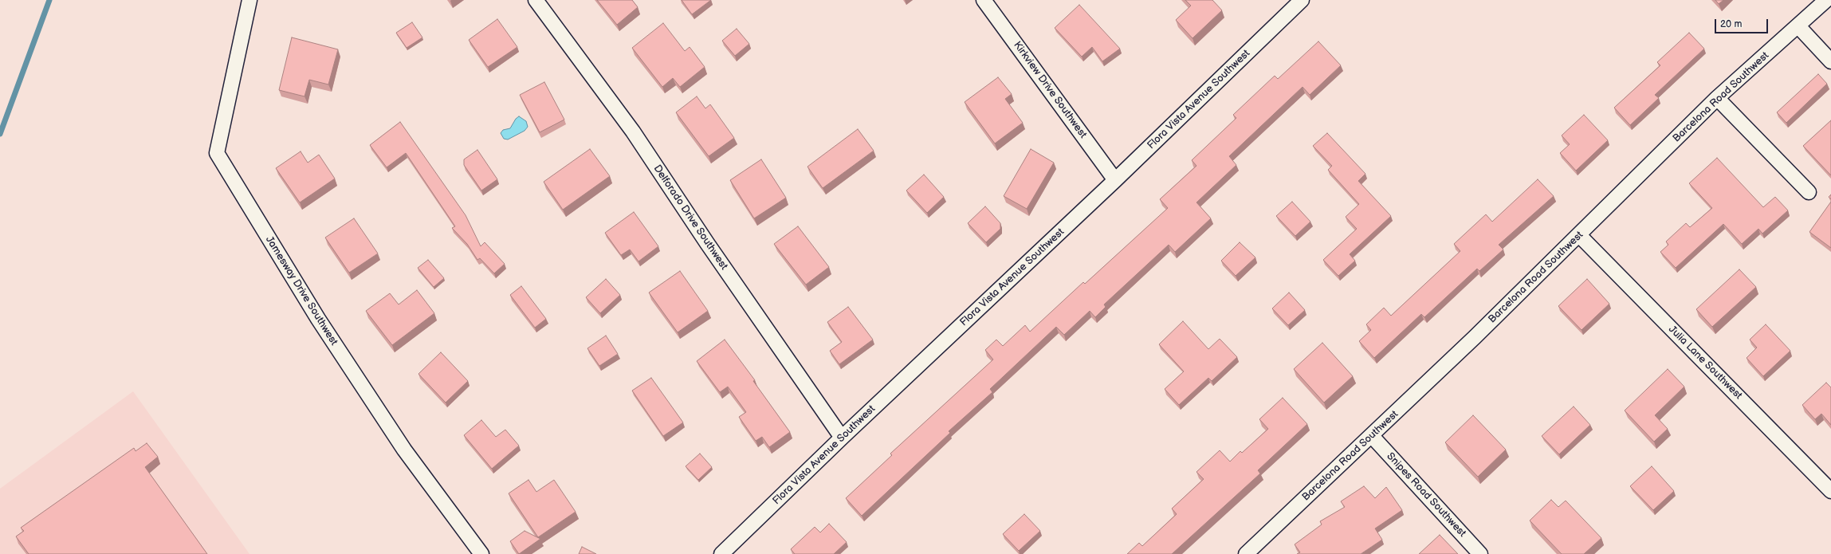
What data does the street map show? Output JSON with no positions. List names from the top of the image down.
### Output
{
  "streets": {
    "street": [
      "Kirkview Drive Southwest",
      "Barcelona Road Southwest",
      "Flora Vista Avenue Southwest",
      "Delforado Drive Southwest",
      "Jamesway Drive Southwest",
      "Julia Lane Southwest",
      "Snipes Road Southwest"
    ]
  },
  "crossings": [
    ["Kirkview Drive Southwest", "Flora Vista Avenue Southwest"],
    ["Barcelona Road Southwest", "Julia Lane Southwest"],
    ["Barcelona Road Southwest", "Snipes Road Southwest"],
    ["Flora Vista Avenue Southwest", "Delforado Drive Southwest"]
  ],
  "scale_bar": "20 m"
}
